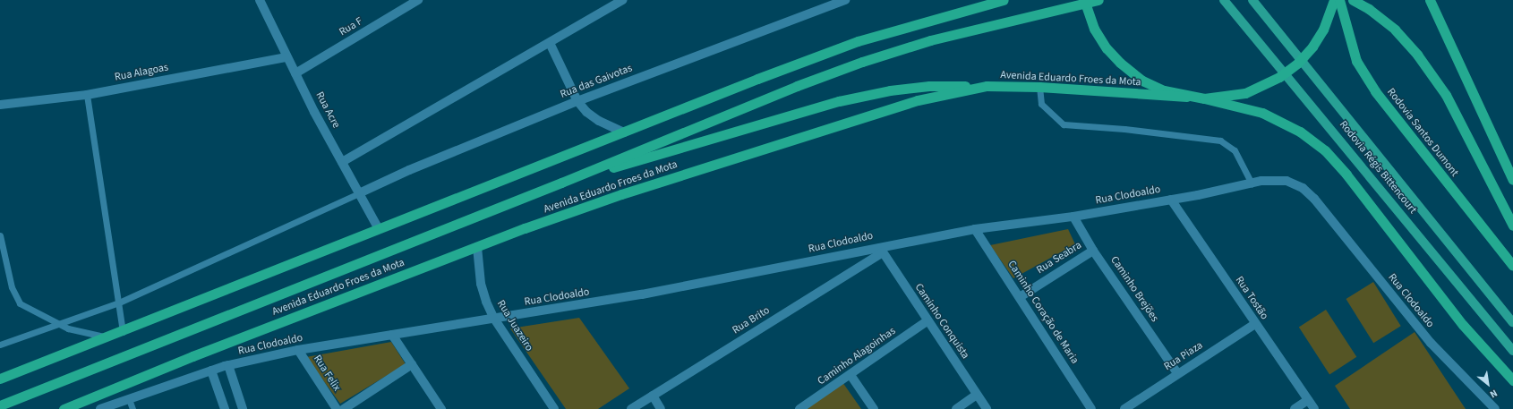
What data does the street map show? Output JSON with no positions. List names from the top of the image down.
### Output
{
  "streets": {
    "highway": ["Avenida Eduardo Froes da Mota", "Rodovia Santos Dumont"],
    "main road": ["Rodovia Régis Bittencourt"],
    "street": [
      "Rua F",
      "Rua Alagoas",
      "Rua das Gaivotas",
      "Rua Acre",
      "Rua Clodoaldo",
      "Rua Seabra",
      "Caminho Brejões",
      "Rua Tostão",
      "Caminho Coração de Maria",
      "Rua Brito",
      "Caminho Conquista",
      "Rua Juazeiro",
      "Caminho Alagoinhas",
      "Rua Piaza",
      "Rua Felix"
    ]
  },
  "crossings": [
    ["Rua F", "Rua Acre"],
    ["Rua Alagoas", "Rua Acre"],
    ["Avenida Eduardo Froes da Mota", "Rua Juazeiro"],
    ["Rua das Gaivotas", "Rua Acre"],
    ["Rua Clodoaldo", "Caminho Brejões"],
    ["Rua Clodoaldo", "Rua Tostão"],
    ["Rua Clodoaldo", "Caminho Coração de Maria"],
    ["Rua Clodoaldo", "Rua Brito"],
    ["Rua Clodoaldo", "Caminho Conquista"],
    ["Rua Clodoaldo", "Rua Juazeiro"],
    ["Rua Clodoaldo", "Rua Felix"],
    ["Rua Seabra", "Caminho Brejões"],
    ["Rua Seabra", "Caminho Coração de Maria"],
    ["Caminho Brejões", "Rua Piaza"],
    ["Rua Tostão", "Rua Piaza"],
    ["Rua Brito", "Caminho Conquista"],
    ["Caminho Conquista", "Caminho Alagoinhas"]
  ],
  "north": "bottom right"
}
